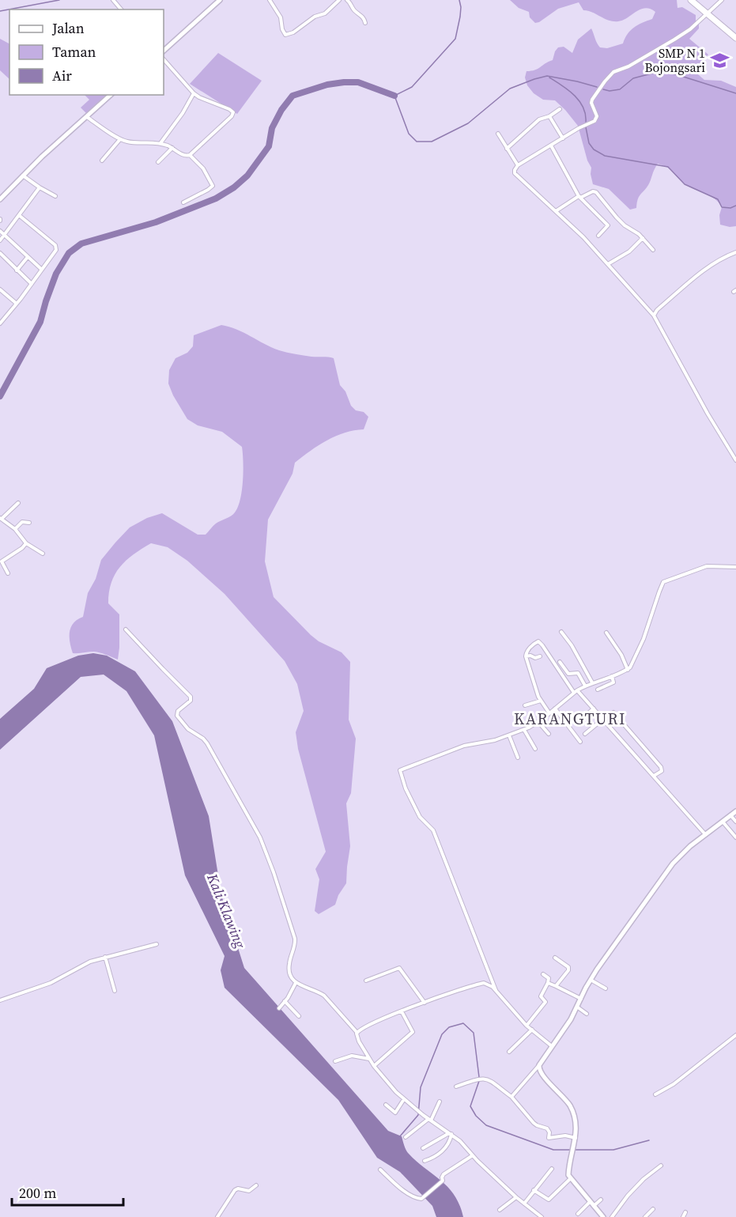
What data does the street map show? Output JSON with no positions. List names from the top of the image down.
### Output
{
  "districts": ["KARANGTURI"],
  "water": ["Kali Klawing"],
  "places": {
    "school or university": ["SMP N 1 Bojongsari"]
  },
  "legend": ["Jalan", "Taman", "Air"],
  "scale_bar": "200 m"
}
